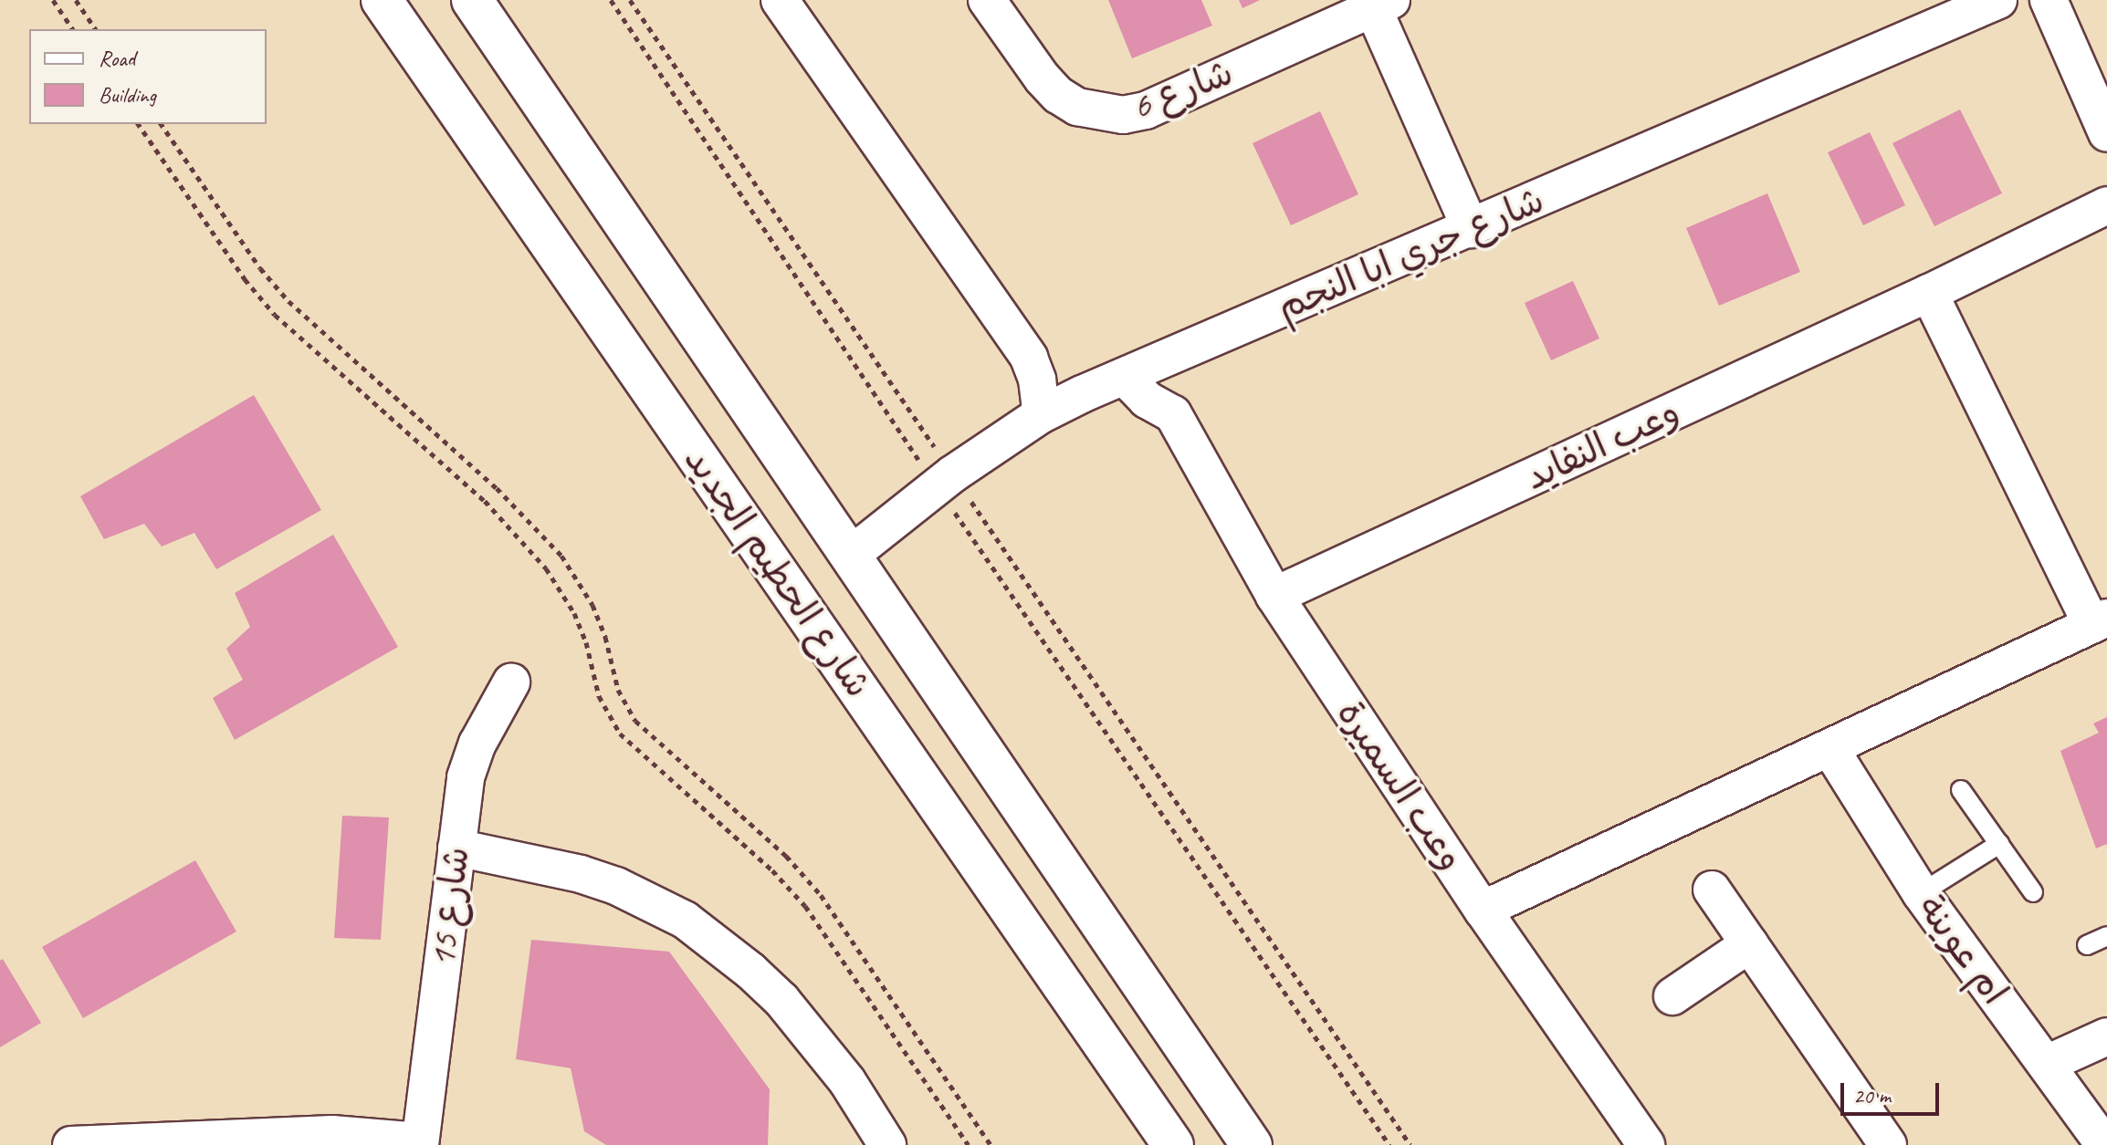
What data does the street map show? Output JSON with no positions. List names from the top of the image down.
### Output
{
  "streets": {
    "main road": ["شارع الحطيم الجديد"],
    "street": [
      "شارع 6",
      "شارع جري ابا النجم",
      "وعب النفايد",
      "وعب السميرة",
      "شارع 15",
      "ام عوينة"
    ]
  },
  "crossings": [
    ["شارع 6", "شارع جري ابا النجم"],
    ["شارع جري ابا النجم", "شارع الحطيم الجديد"],
    ["شارع جري ابا النجم", "وعب السميرة"],
    ["وعب النفايد", "وعب السميرة"]
  ],
  "legend": ["Road", "Building"],
  "scale_bar": "20 m"
}
